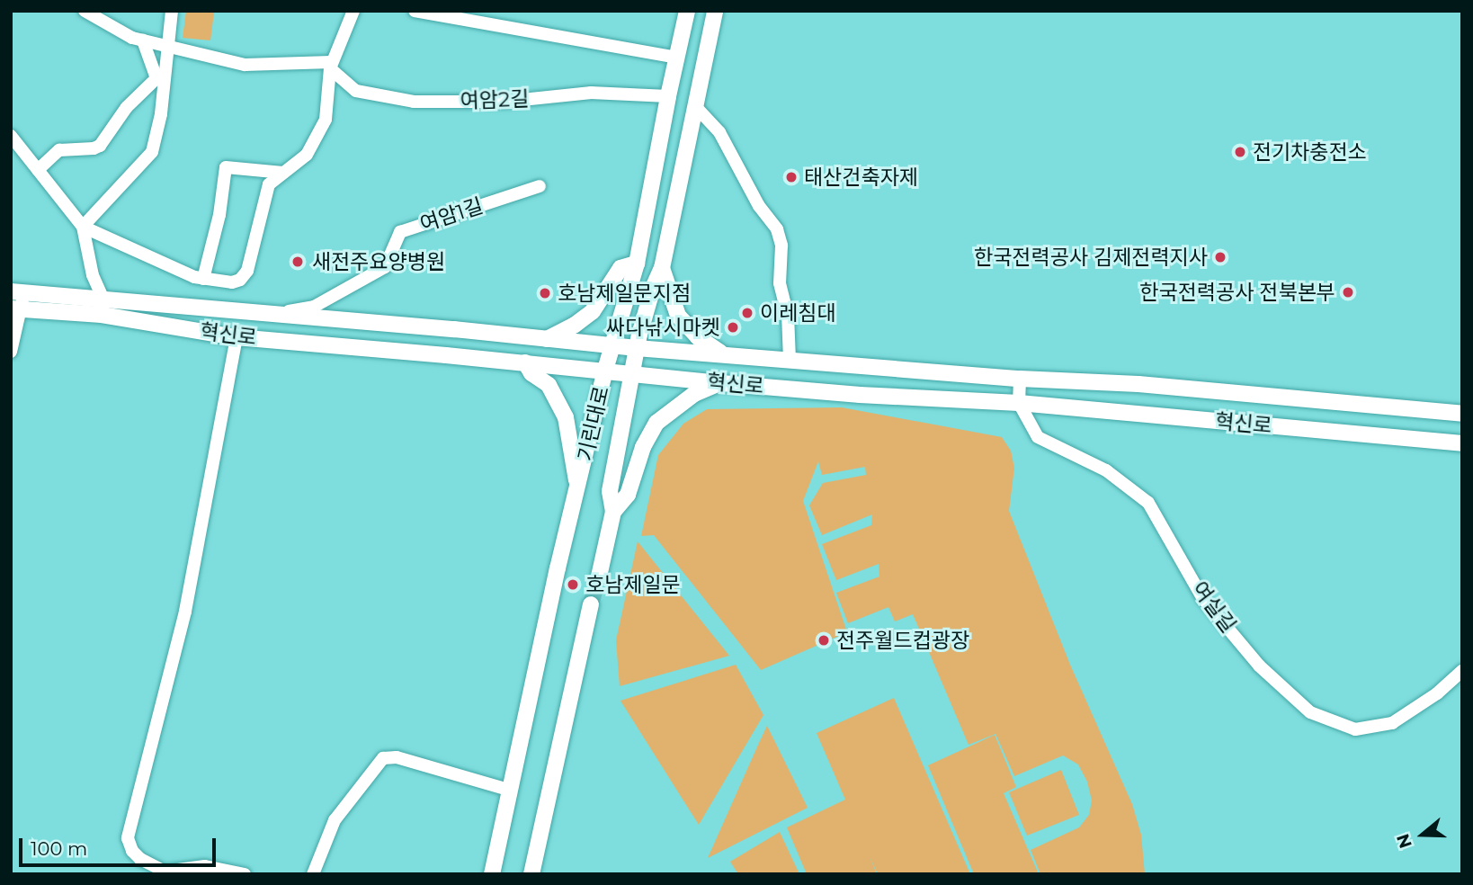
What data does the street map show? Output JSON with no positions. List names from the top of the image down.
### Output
{
  "streets": {
    "street": [
      "여암2길",
      "여암1길",
      "혁신로",
      "기린대로",
      "여실길"
    ]
  },
  "crossings": [
    ["여암2길", "기린대로"],
    ["여암1길", "혁신로"],
    ["혁신로", "기린대로"],
    ["혁신로", "여실길"]
  ],
  "places": [
    "전기차충전소",
    "태산건축자제",
    "한국전력공사 김제전력지사",
    "새전주요양병원",
    "한국전력공사 전북본부",
    "호남제일문지점",
    "이레침대",
    "싸다낚시마켓",
    "호남제일문",
    "전주월드컵광장"
  ],
  "scale_bar": "100 m",
  "north": "left"
}
